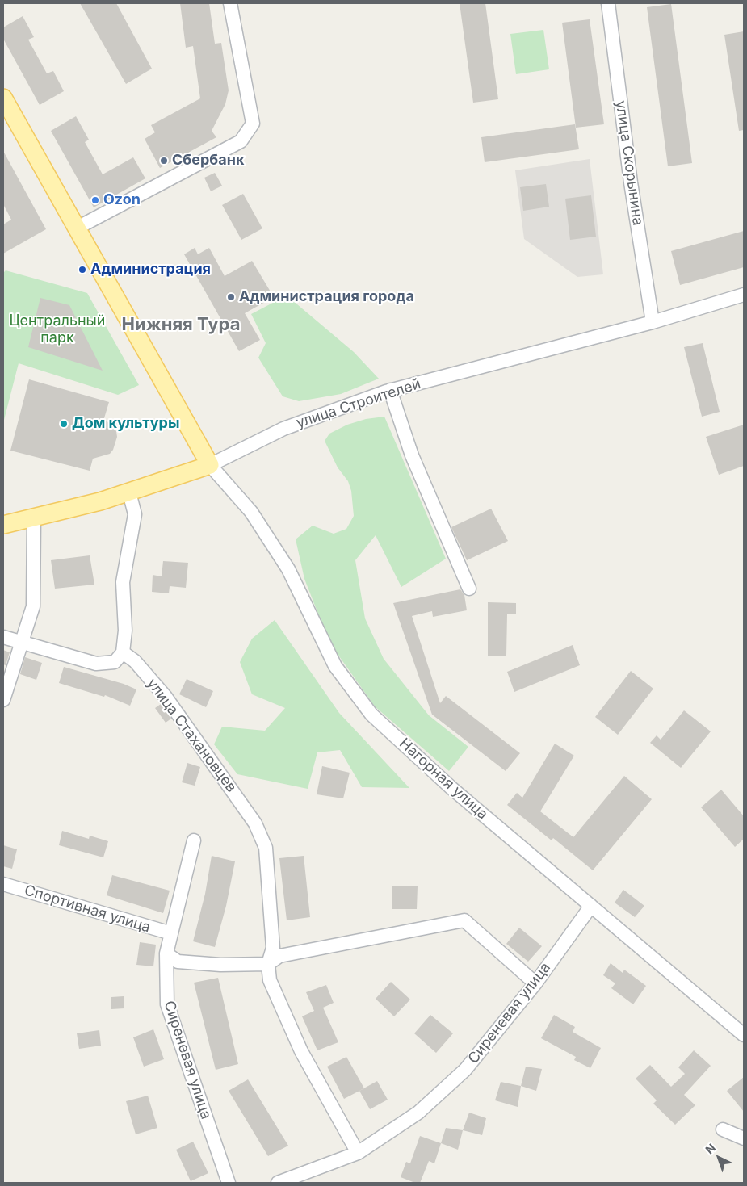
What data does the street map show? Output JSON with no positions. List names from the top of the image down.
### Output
{
  "streets": {
    "main road": ["улица Строителей"],
    "street": [
      "улица Скорынина",
      "улица Стахановцев",
      "Нагорная улица",
      "Спортивная улица",
      "Сиреневая улица"
    ]
  },
  "crossings": [
    ["улица Скорынина", "улица Строителей"],
    ["улица Строителей", "Нагорная улица"],
    ["Нагорная улица", "Сиреневая улица"],
    ["Спортивная улица", "Сиреневая улица"]
  ],
  "districts": ["Нижняя Тура"],
  "parks": ["Центральный парк"],
  "places": [
    "Сбербанк",
    "Ozon",
    "Администрация",
    "Администрация города",
    "Дом культуры"
  ],
  "north": "top left"
}
